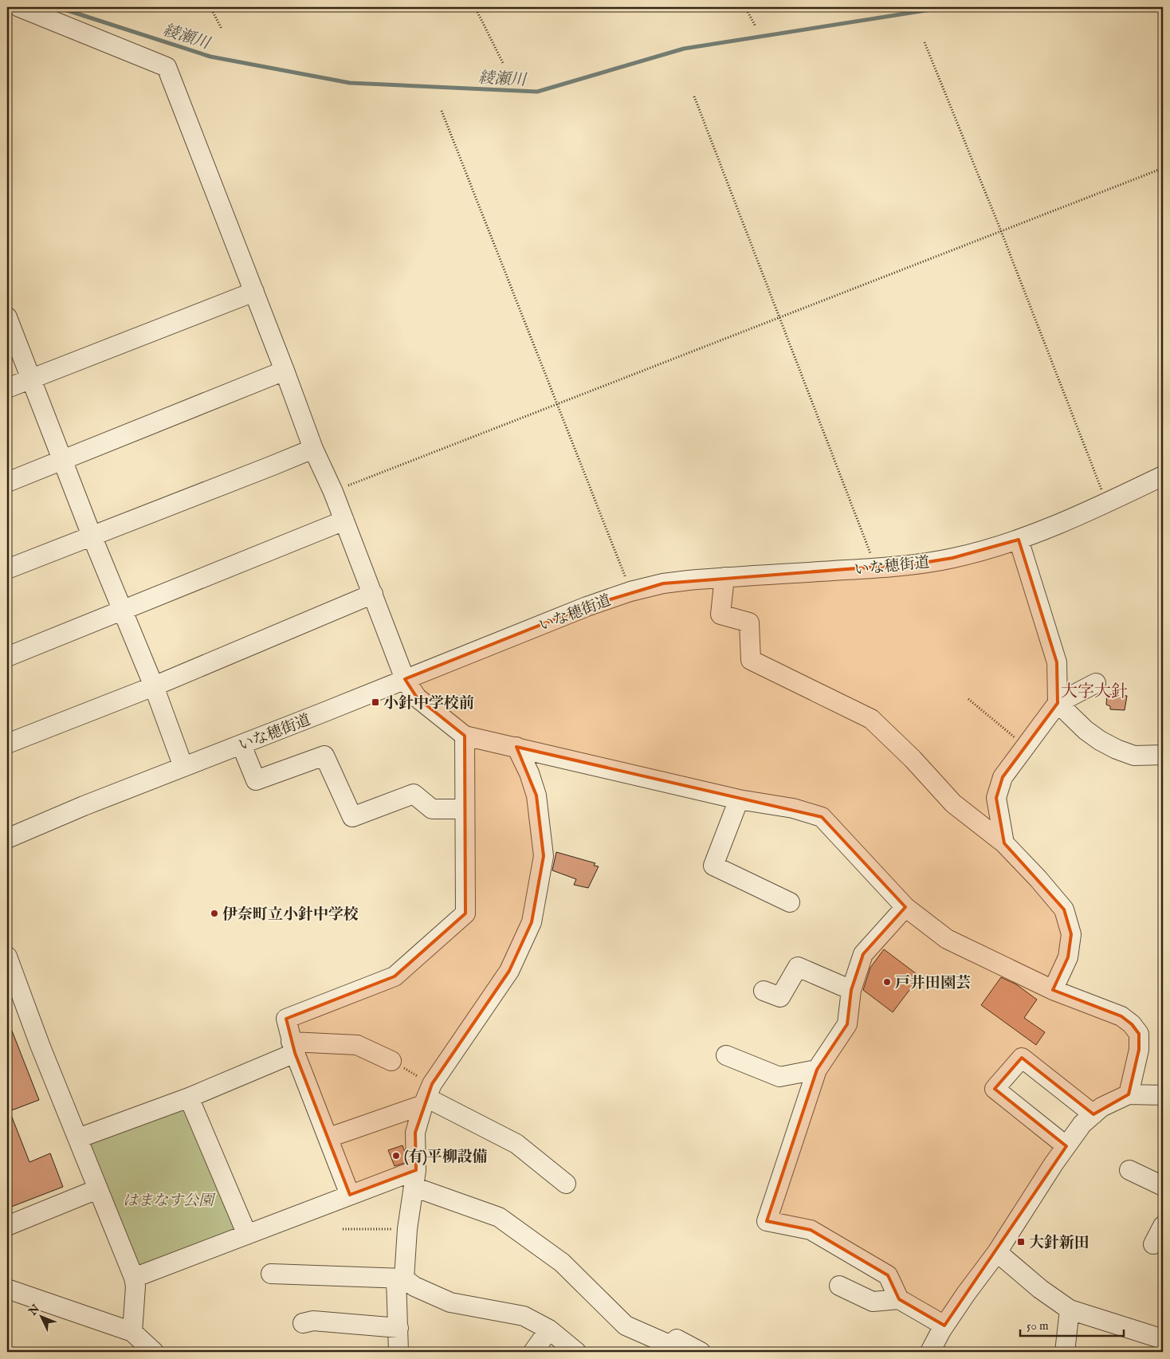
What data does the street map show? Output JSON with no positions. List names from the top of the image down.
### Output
{
  "streets": {
    "street": ["いな穂街道"]
  },
  "districts": ["大字大針"],
  "water": ["綾瀬川"],
  "parks": ["はまなす公園"],
  "places": {
    "transit": ["小針中学校前", "大針新田"],
    "other": ["伊奈町立小針中学校", "戸井田園芸", "(有)平柳設備"]
  },
  "scale_bar": "50 m",
  "north": "top left"
}
